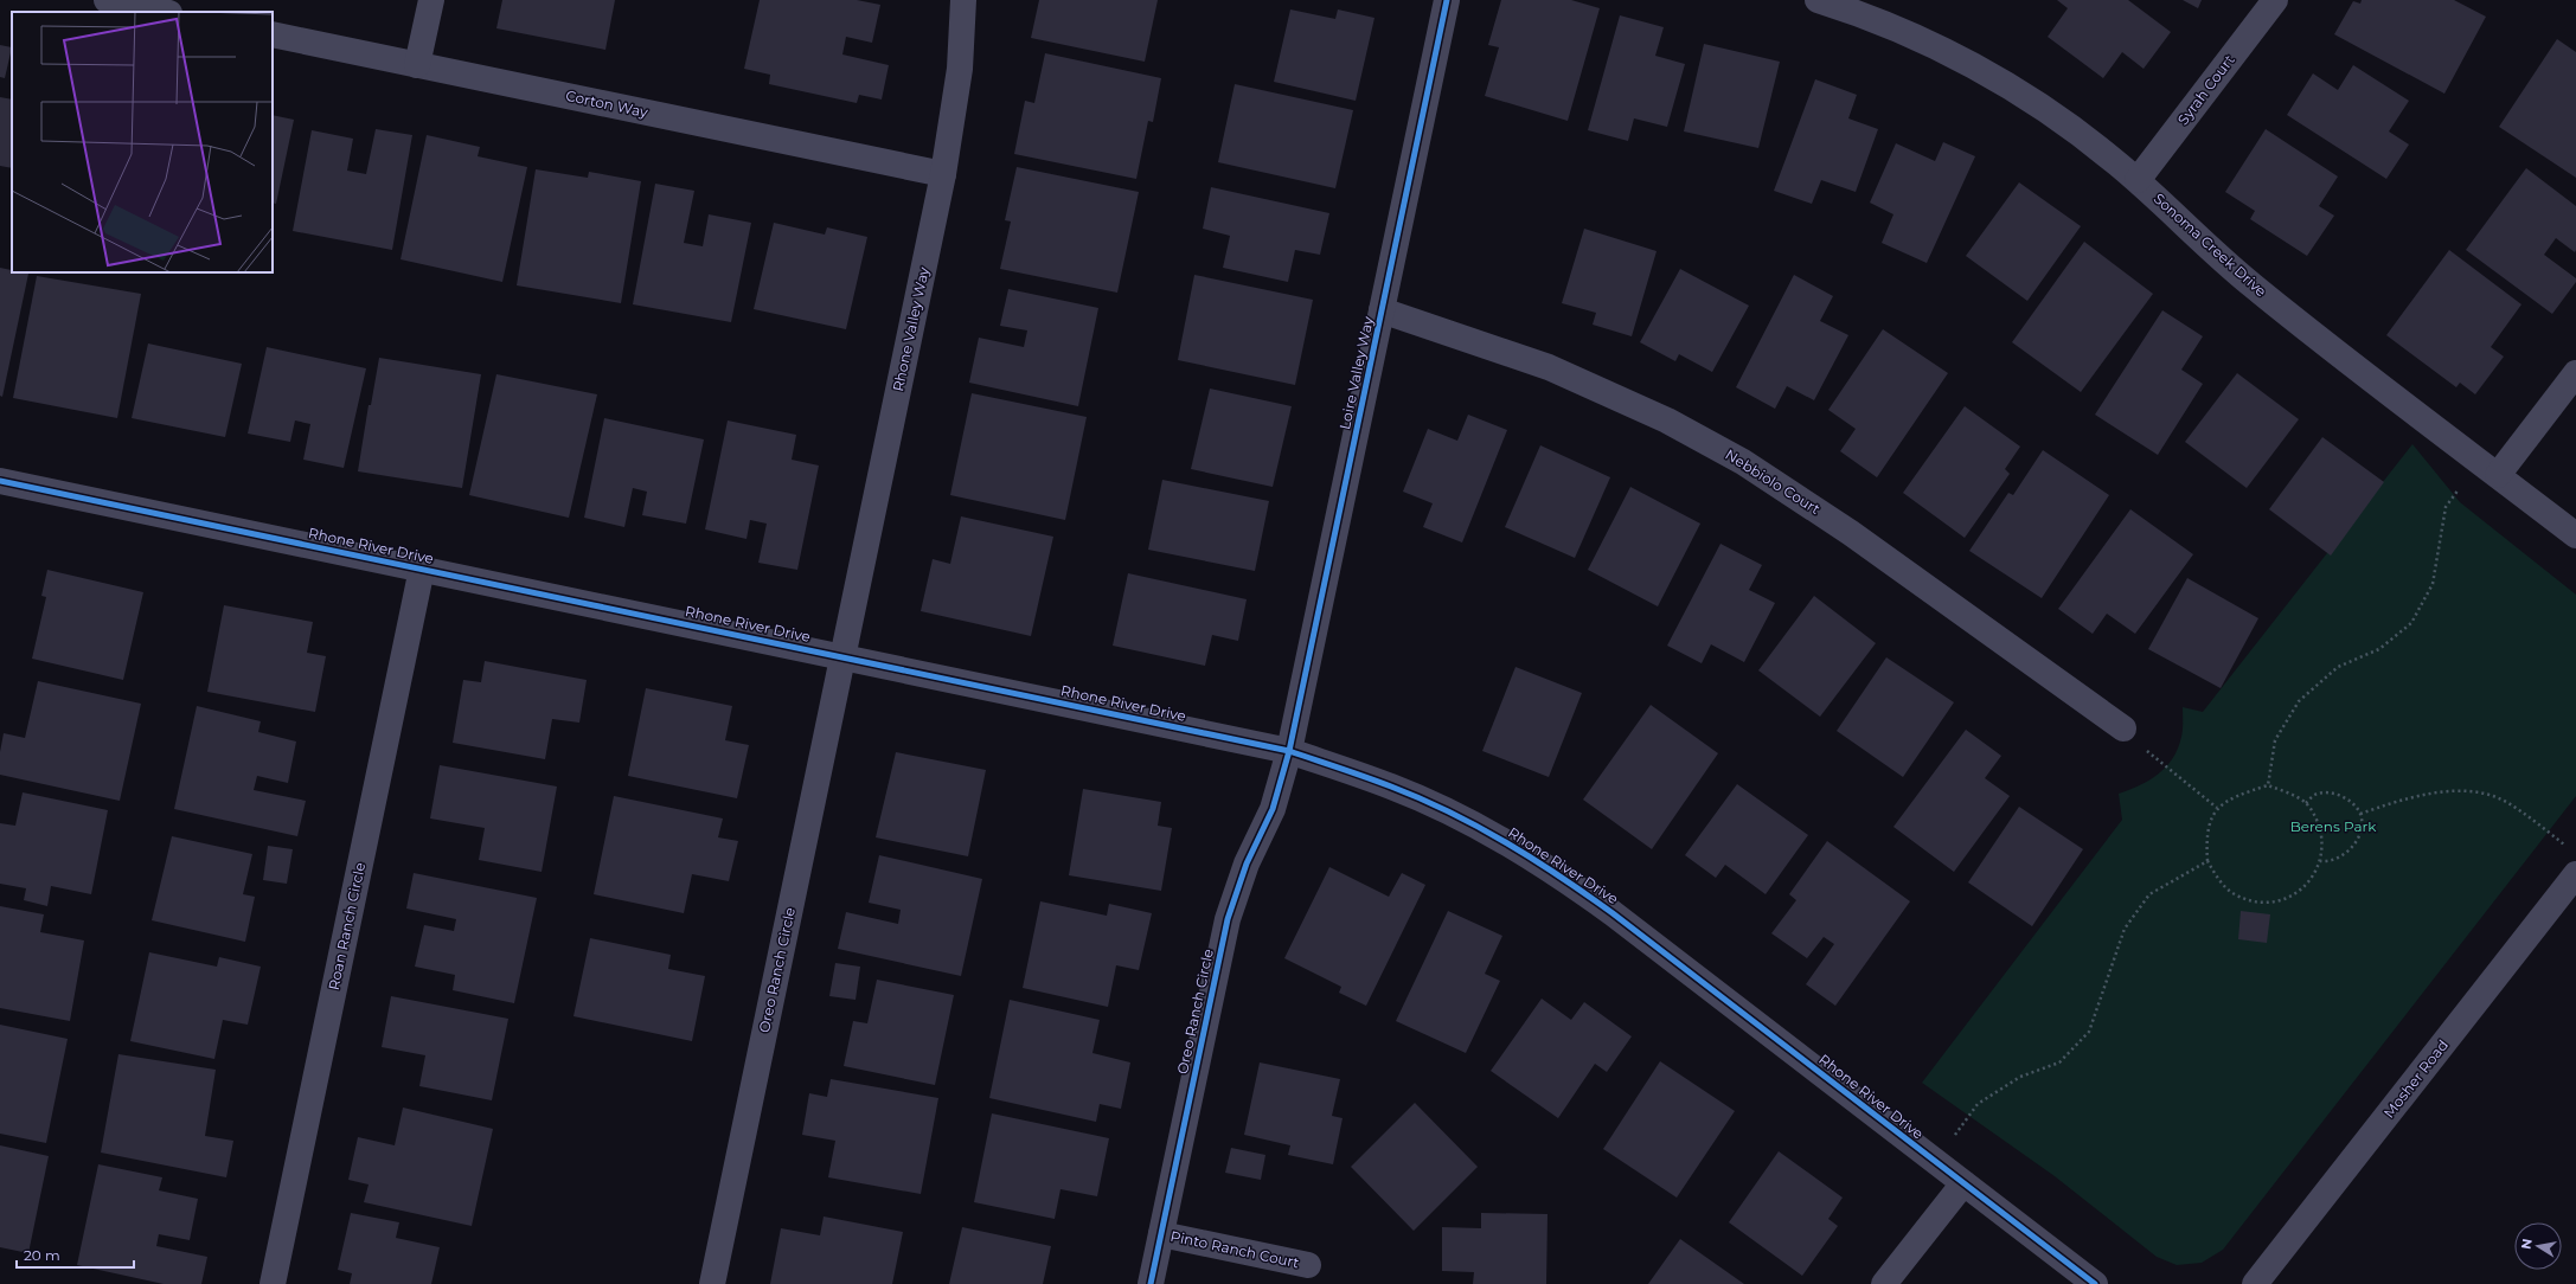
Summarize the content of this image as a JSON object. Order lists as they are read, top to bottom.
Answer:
{
  "streets": {
    "street": [
      "Syrah Court",
      "Corton Way",
      "Sonoma Creek Drive",
      "Rhone Valley Way",
      "Loire Valley Way",
      "Nebbiolo Court",
      "Rhone River Drive",
      "Roan Ranch Circle",
      "Oreo Ranch Circle",
      "Mosher Road",
      "Pinto Ranch Court"
    ]
  },
  "crossings": [
    ["Syrah Court", "Sonoma Creek Drive"],
    ["Corton Way", "Rhone Valley Way"],
    ["Rhone Valley Way", "Rhone River Drive"],
    ["Rhone Valley Way", "Oreo Ranch Circle"],
    ["Loire Valley Way", "Nebbiolo Court"],
    ["Loire Valley Way", "Rhone River Drive"],
    ["Loire Valley Way", "Oreo Ranch Circle"],
    ["Rhone River Drive", "Roan Ranch Circle"],
    ["Rhone River Drive", "Oreo Ranch Circle"],
    ["Oreo Ranch Circle", "Pinto Ranch Court"]
  ],
  "parks": ["Berens Park"],
  "scale_bar": "20 m",
  "north": "left"
}
